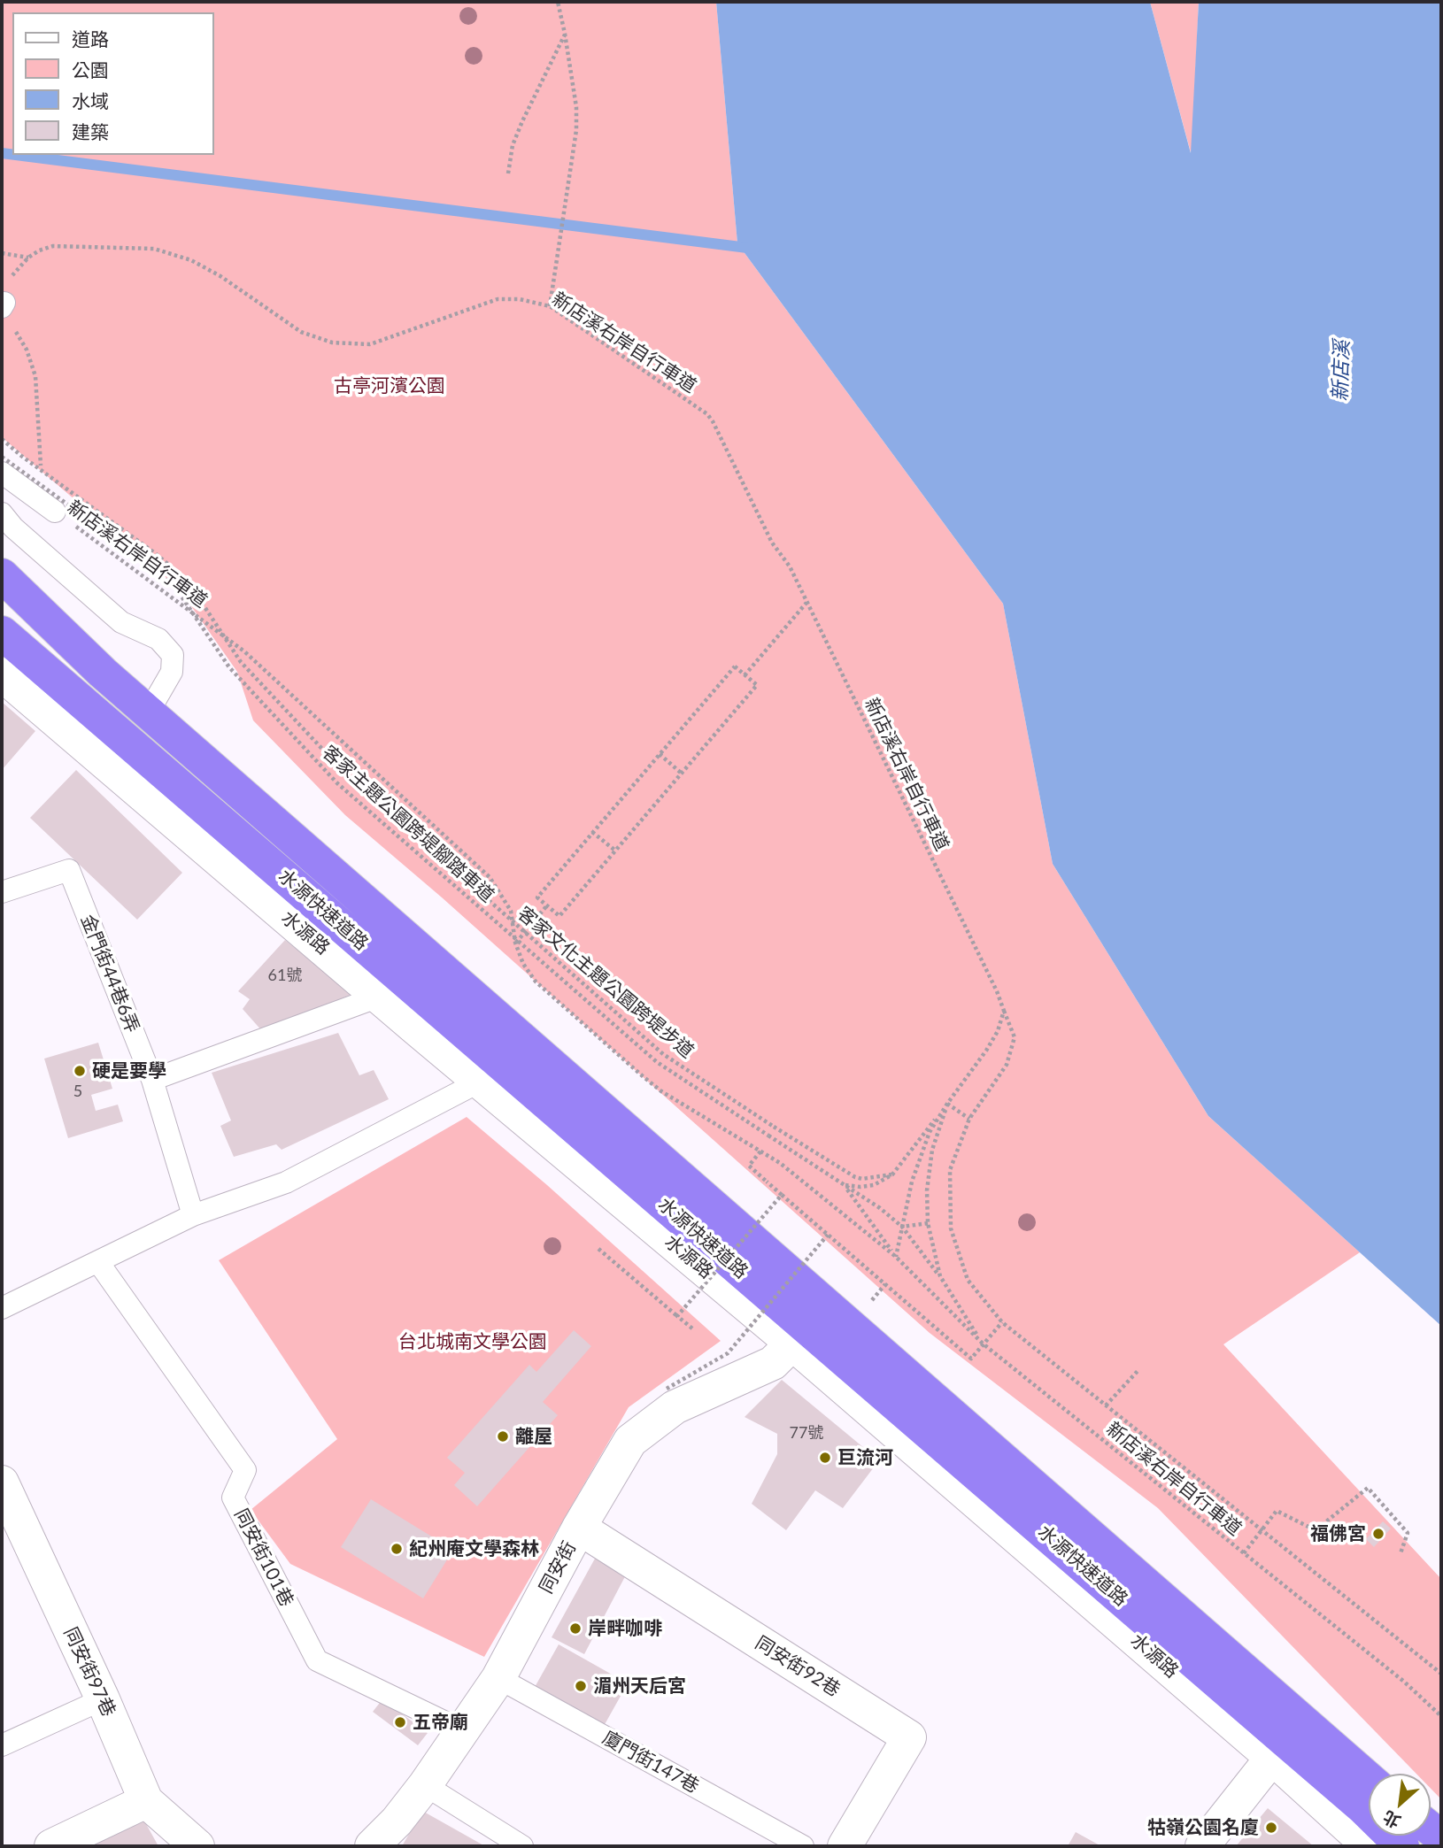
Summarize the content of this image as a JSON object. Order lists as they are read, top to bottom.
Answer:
{
  "streets": {
    "highway": ["水源快速道路"],
    "street": [
      "水源路",
      "同安街",
      "同安街92巷",
      "同安街97巷"
    ],
    "lane": ["金門街44巷6弄", "同安街101巷", "廈門街147巷"],
    "path": ["新店溪右岸自行車道", "客家主題公園跨堤腳踏車道", "客家文化主題公園跨堤步道"]
  },
  "crossings": [
    ["水源路", "同安街"],
    ["同安街101巷", "同安街"],
    ["同安街", "同安街92巷"],
    ["同安街", "廈門街147巷"]
  ],
  "water": ["新店溪"],
  "parks": ["古亭河濱公園", "台北城南文學公園"],
  "places": [
    "硬是要學",
    "離屋",
    "巨流河",
    "福佛宮",
    "紀州庵文學森林",
    "岸畔咖啡",
    "湄州天后宮",
    "五帝廟",
    "牯嶺公園名廈"
  ],
  "house_numbers": ["61號", "5", "77號"],
  "legend": [
    "道路",
    "公園",
    "水域",
    "建築"
  ],
  "north": "bottom left"
}
